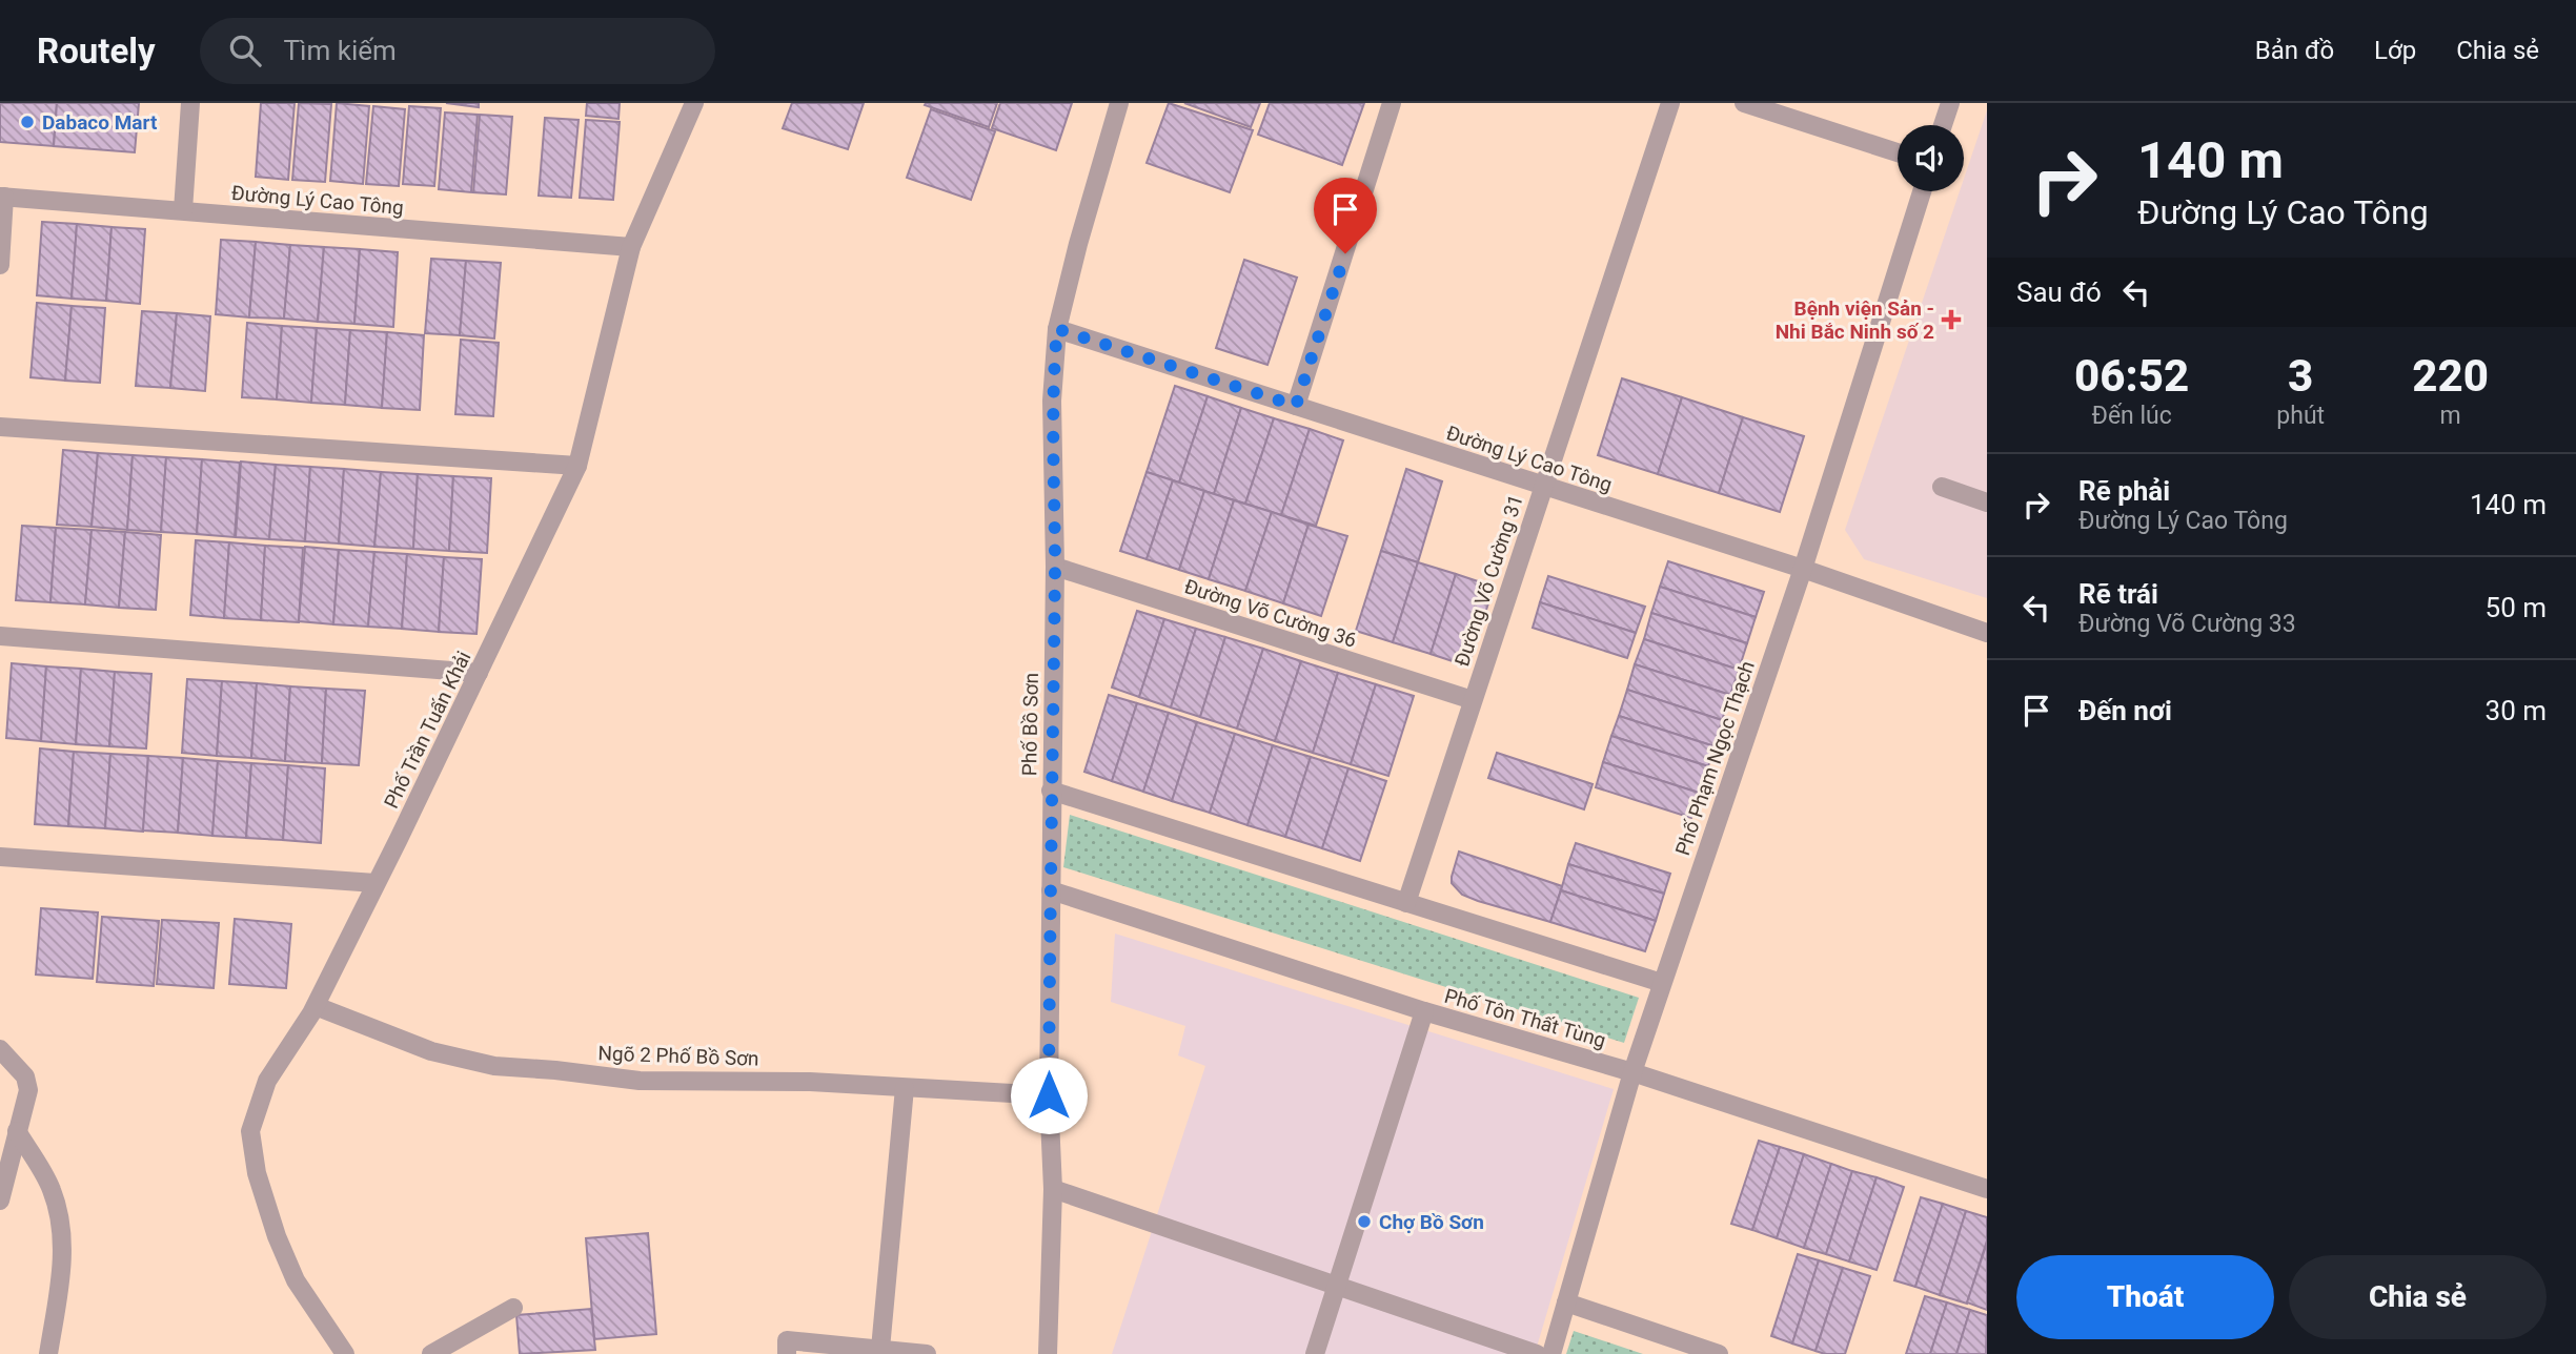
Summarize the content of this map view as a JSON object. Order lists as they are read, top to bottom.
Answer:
{
  "streets": {
    "street": [
      "Đường Lý Cao Tông",
      "Đường Võ Cường 31",
      "Đường Võ Cường 36",
      "Phố Bồ Sơn",
      "Phố Trần Tuấn Khải",
      "Phố Phạm Ngọc Thạch",
      "Phố Tôn Thất Tùng",
      "Ngõ 2 Phố Bồ Sơn"
    ]
  },
  "crossings": [
    ["Đường Lý Cao Tông", "Đường Võ Cường 31"],
    ["Đường Lý Cao Tông", "Phố Bồ Sơn"],
    ["Đường Lý Cao Tông", "Phố Trần Tuấn Khải"],
    ["Đường Lý Cao Tông", "Phố Phạm Ngọc Thạch"],
    ["Đường Võ Cường 31", "Đường Võ Cường 36"],
    ["Đường Võ Cường 36", "Phố Bồ Sơn"],
    ["Phố Bồ Sơn", "Phố Tôn Thất Tùng"],
    ["Phố Bồ Sơn", "Ngõ 2 Phố Bồ Sơn"],
    ["Phố Trần Tuấn Khải", "Ngõ 2 Phố Bồ Sơn"],
    ["Phố Phạm Ngọc Thạch", "Phố Tôn Thất Tùng"]
  ],
  "places": {
    "other": ["Dabaco Mart", "Chợ Bồ Sơn"],
    "health": ["Bệnh viện Sản - Nhi Bắc Ninh số 2"]
  },
  "page": {
    "header": "Routely",
    "search": "Tìm kiếm",
    "nav": ["Bản đồ", "Lớp", "Chia sẻ"],
    "turn": ["140 m", "Đường Lý Cao Tông"],
    "then": "Sau đó",
    "eta": [
      "06:52",
      "Đến lúc",
      "3",
      "phút",
      "220",
      "m"
    ],
    "list": [
      {
        "name": "Rẽ phải",
        "note": "Đường Lý Cao Tông",
        "value": "140 m"
      },
      {
        "name": "Rẽ trái",
        "note": "Đường Võ Cường 33",
        "value": "50 m"
      },
      {
        "name": "Đến nơi",
        "value": "30 m"
      }
    ],
    "buttons": ["Thoát", "Chia sẻ"]
  }
}
